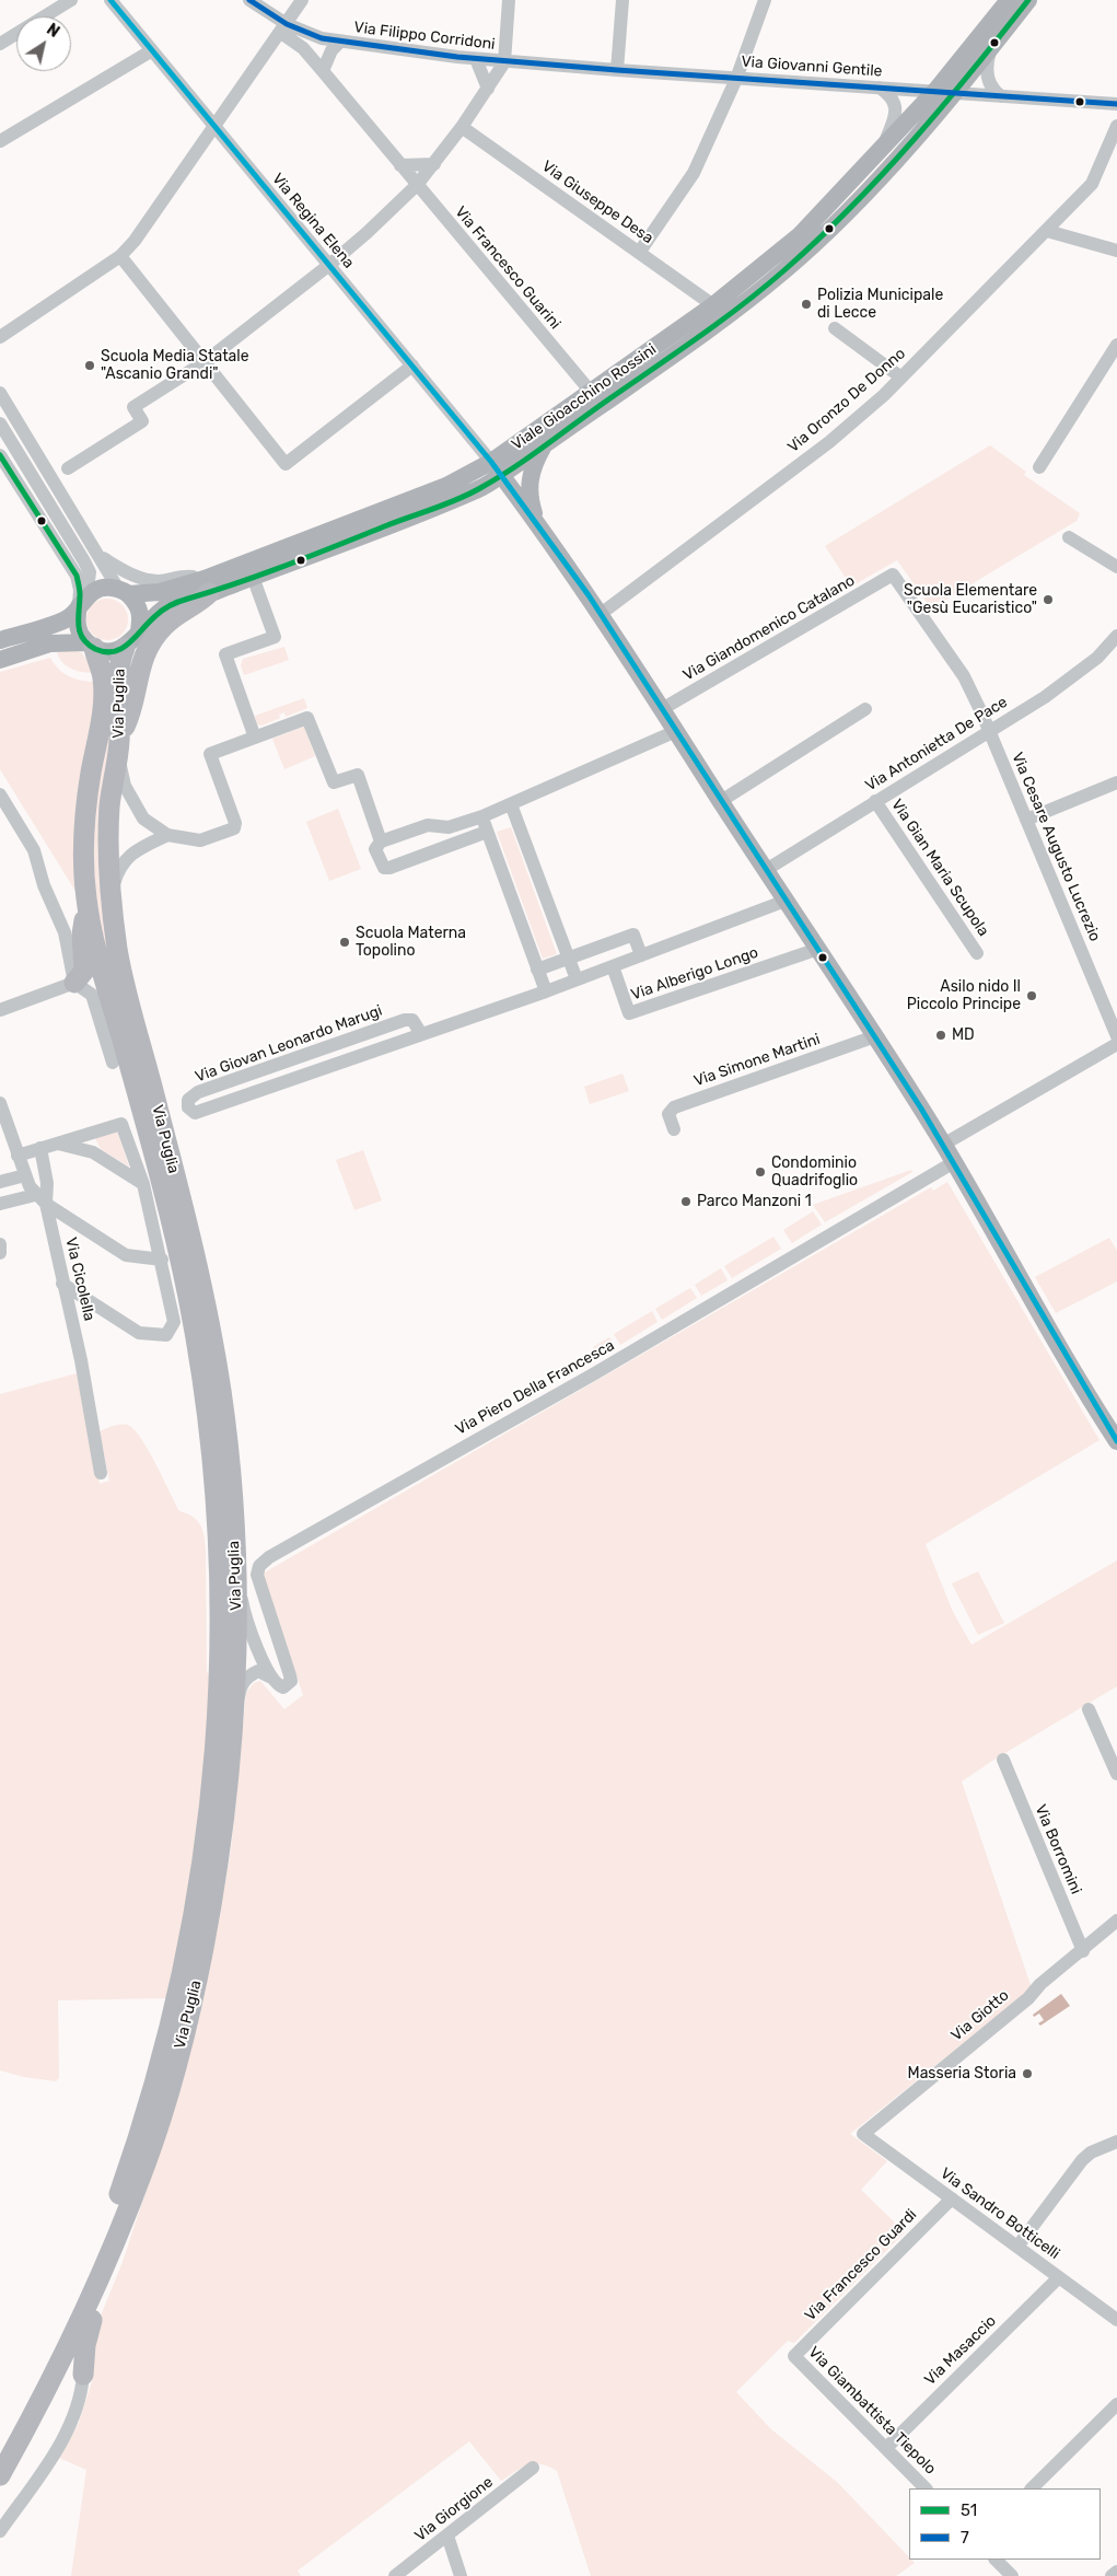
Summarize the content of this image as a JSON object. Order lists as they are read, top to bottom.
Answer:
{
  "streets": {
    "highway": ["Via Puglia"],
    "main road": ["Viale Gioacchino Rossini"],
    "street": [
      "Via Filippo Corridoni",
      "Via Giovanni Gentile",
      "Via Giuseppe Desa",
      "Via Regina Elena",
      "Via Francesco Guarini",
      "Via Oronzo De Donno",
      "Via Giandomenico Catalano",
      "Via Antonietta De Pace",
      "Via Cesare Augusto Lucrezio",
      "Via Gian Maria Scupola",
      "Via Alberigo Longo",
      "Via Giovan Leonardo Marugi",
      "Via Simone Martini",
      "Via Cicolella",
      "Via Piero Della Francesca",
      "Via Borromini",
      "Via Giotto",
      "Via Sandro Botticelli",
      "Via Francesco Guardi",
      "Via Masaccio",
      "Via Giambattista Tiepolo",
      "Via Giorgione"
    ]
  },
  "crossings": [
    ["Via Filippo Corridoni", "Via Giovanni Gentile"],
    ["Via Filippo Corridoni", "Via Francesco Guarini"],
    ["Via Giovanni Gentile", "Viale Gioacchino Rossini"],
    ["Via Giuseppe Desa", "Viale Gioacchino Rossini"],
    ["Via Regina Elena", "Viale Gioacchino Rossini"],
    ["Via Francesco Guarini", "Viale Gioacchino Rossini"],
    ["Viale Gioacchino Rossini", "Via Puglia"],
    ["Via Giandomenico Catalano", "Via Cesare Augusto Lucrezio"],
    ["Via Puglia", "Via Piero Della Francesca"],
    ["Via Antonietta De Pace", "Via Cesare Augusto Lucrezio"],
    ["Via Antonietta De Pace", "Via Gian Maria Scupola"],
    ["Via Alberigo Longo", "Via Giovan Leonardo Marugi"],
    ["Via Borromini", "Via Giotto"],
    ["Via Giotto", "Via Sandro Botticelli"],
    ["Via Sandro Botticelli", "Via Francesco Guardi"],
    ["Via Sandro Botticelli", "Via Masaccio"],
    ["Via Francesco Guardi", "Via Giambattista Tiepolo"],
    ["Via Masaccio", "Via Giambattista Tiepolo"]
  ],
  "places": [
    "Polizia Municipale di Lecce",
    "Scuola Media Statale \"Ascanio Grandi\"",
    "Scuola Elementare \"Gesù Eucaristico\"",
    "Scuola Materna Topolino",
    "Asilo nido Il Piccolo Principe",
    "MD",
    "Condominio Quadrifoglio",
    "Parco Manzoni 1",
    "Masseria Storia"
  ],
  "lines": ["transit line 51", "transit line 7"],
  "legend": ["51", "7"],
  "north": "top right"
}
